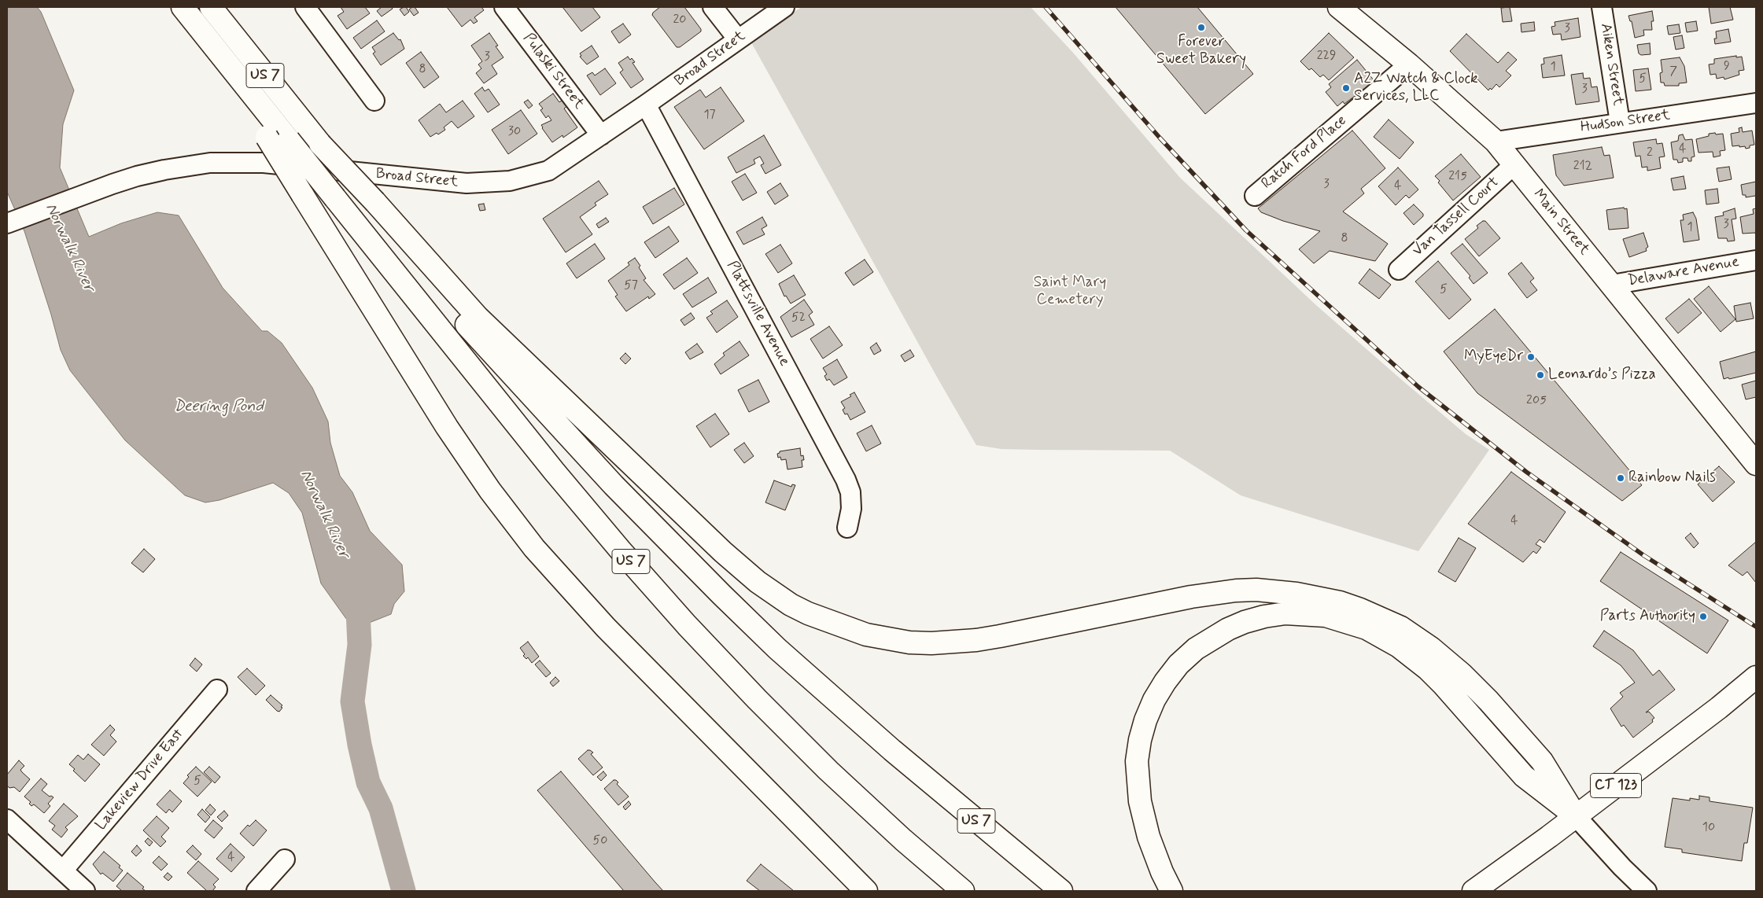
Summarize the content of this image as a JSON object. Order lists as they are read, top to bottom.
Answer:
{
  "streets": {
    "main road": ["US 7", "Main Street", "CT 123"],
    "street": [
      "Broad Street",
      "Aiken Street",
      "Pulaski Street",
      "Hudson Street",
      "Ratch Ford Place",
      "Van Tassell Court",
      "Delaware Avenue",
      "Plattsville Avenue",
      "Lakeview Drive East"
    ]
  },
  "crossings": [
    ["Broad Street", "Pulaski Street"],
    ["Broad Street", "Plattsville Avenue"],
    ["Aiken Street", "Hudson Street"],
    ["Hudson Street", "Main Street"],
    ["Ratch Ford Place", "Main Street"],
    ["Van Tassell Court", "Main Street"],
    ["Main Street", "Delaware Avenue"]
  ],
  "water": ["Norwalk River", "Deering Pond"],
  "parks": ["Saint Mary Cemetery"],
  "places": [
    "Forever Sweet Bakery",
    "A2Z Watch & Clock Services, LLC",
    "MyEyeDr",
    "Leonardo’s Pizza",
    "Rainbow Nails",
    "Parts Authority"
  ],
  "house_numbers": [
    "20",
    "3",
    "229",
    "3",
    "9",
    "1",
    "8",
    "7",
    "5",
    "3",
    "17",
    "30",
    "4",
    "2",
    "212",
    "215",
    "3",
    "4",
    "3",
    "1",
    "8",
    "57",
    "5",
    "52",
    "205",
    "4",
    "5",
    "10",
    "50",
    "4"
  ]
}
